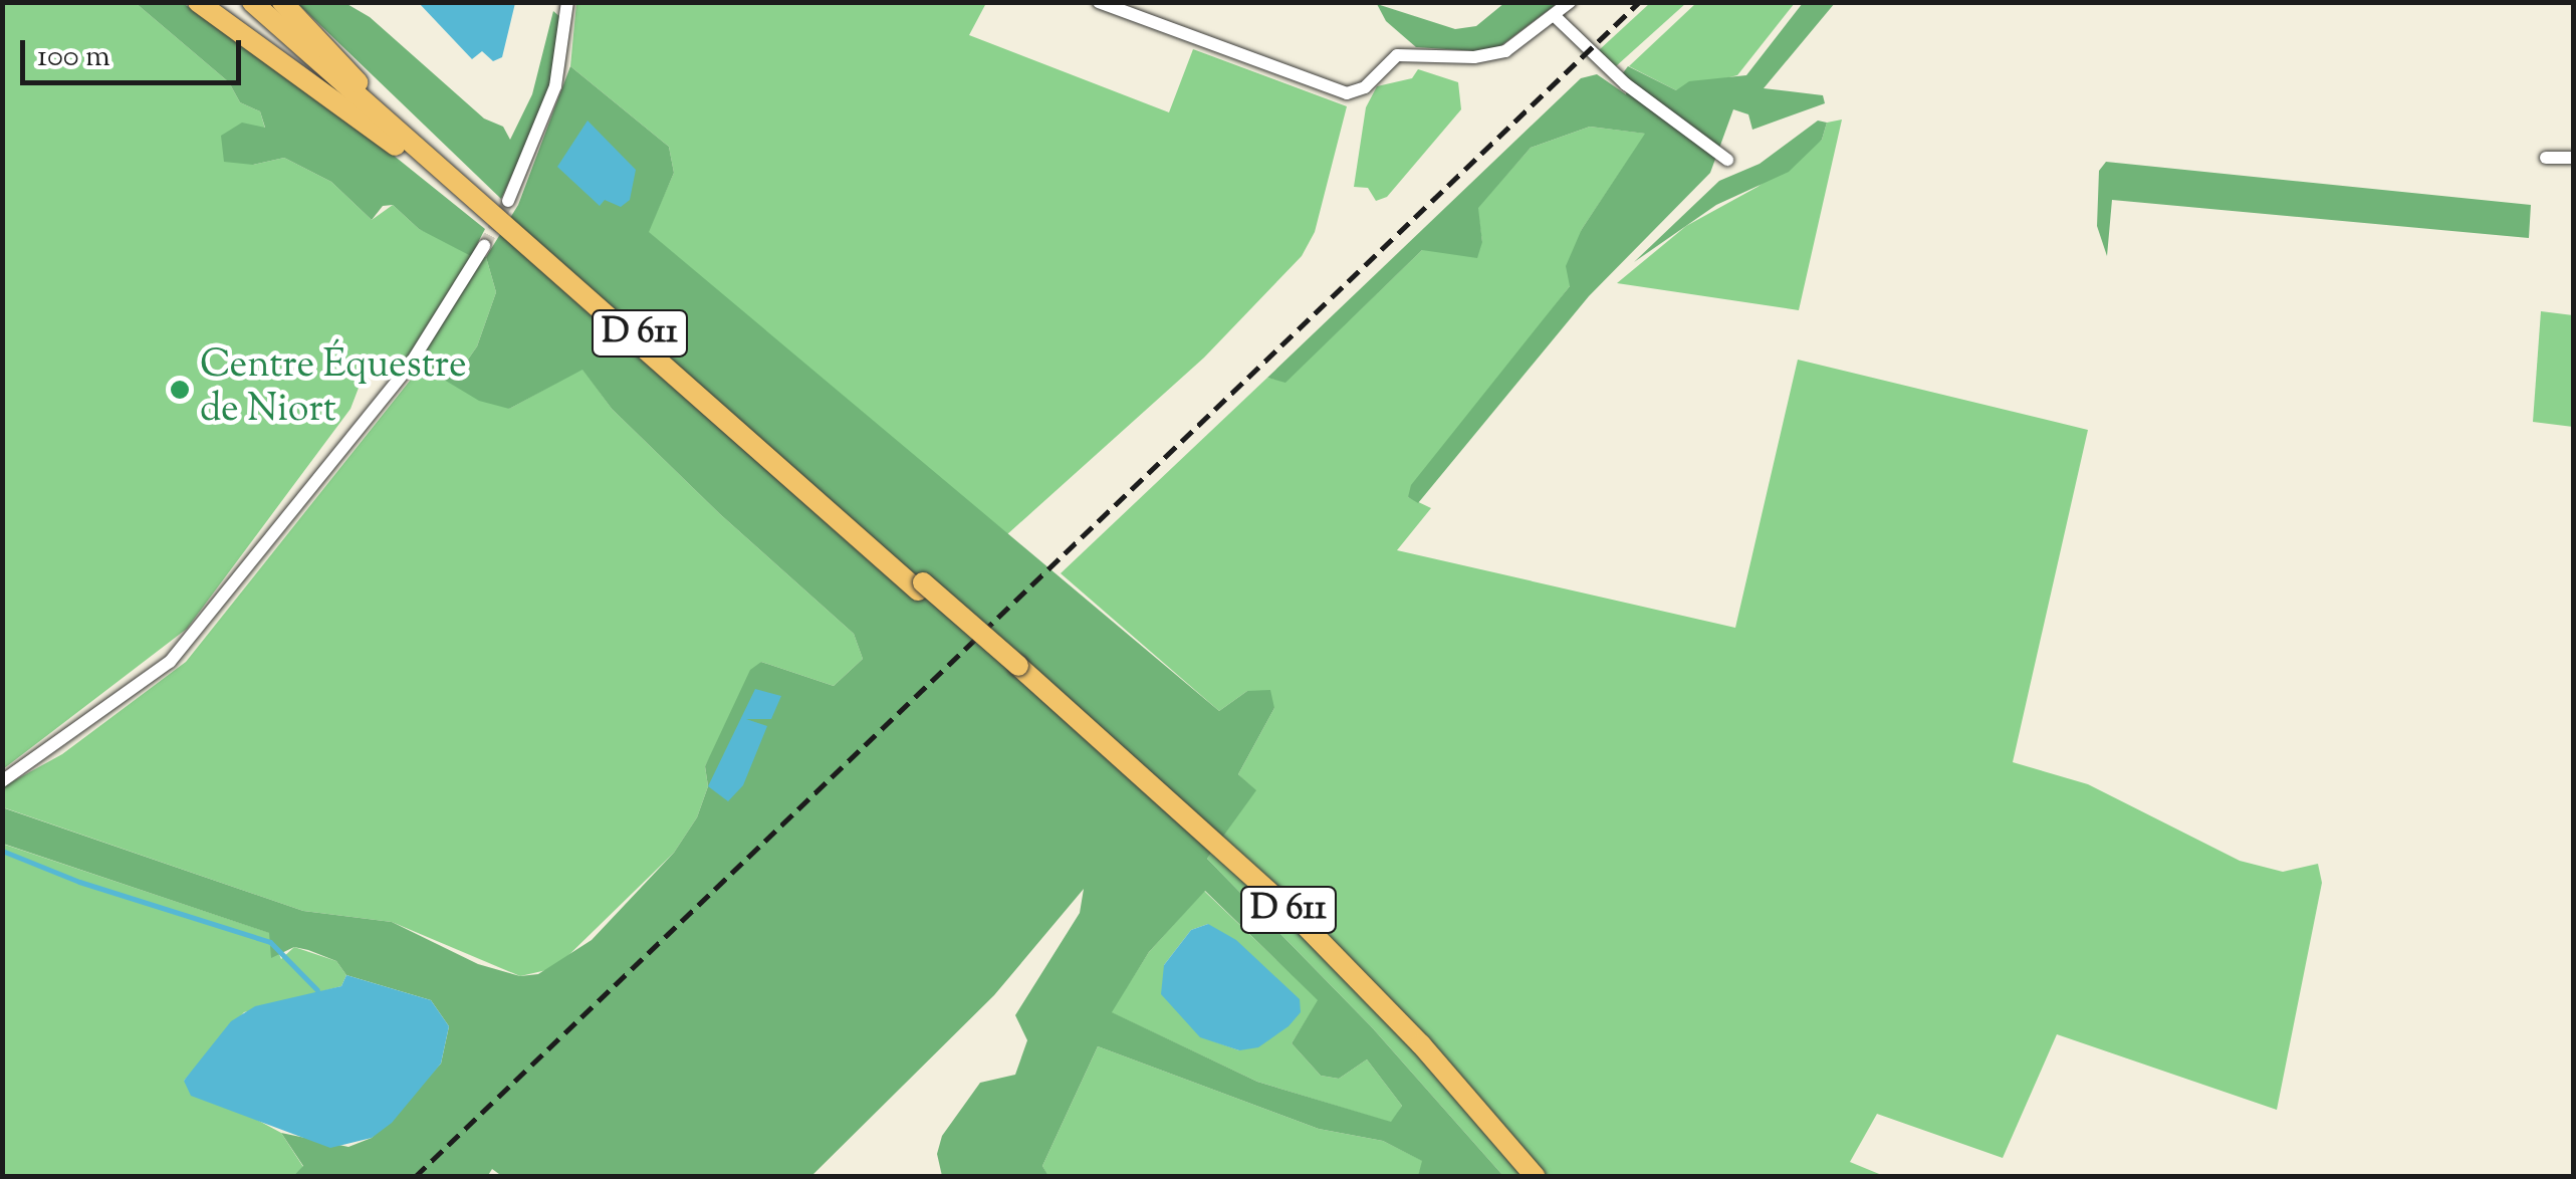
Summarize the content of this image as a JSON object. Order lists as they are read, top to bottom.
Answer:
{
  "streets": {
    "main road": ["D 611"]
  },
  "places": ["Centre Équestre de Niort"],
  "scale_bar": "100 m"
}
